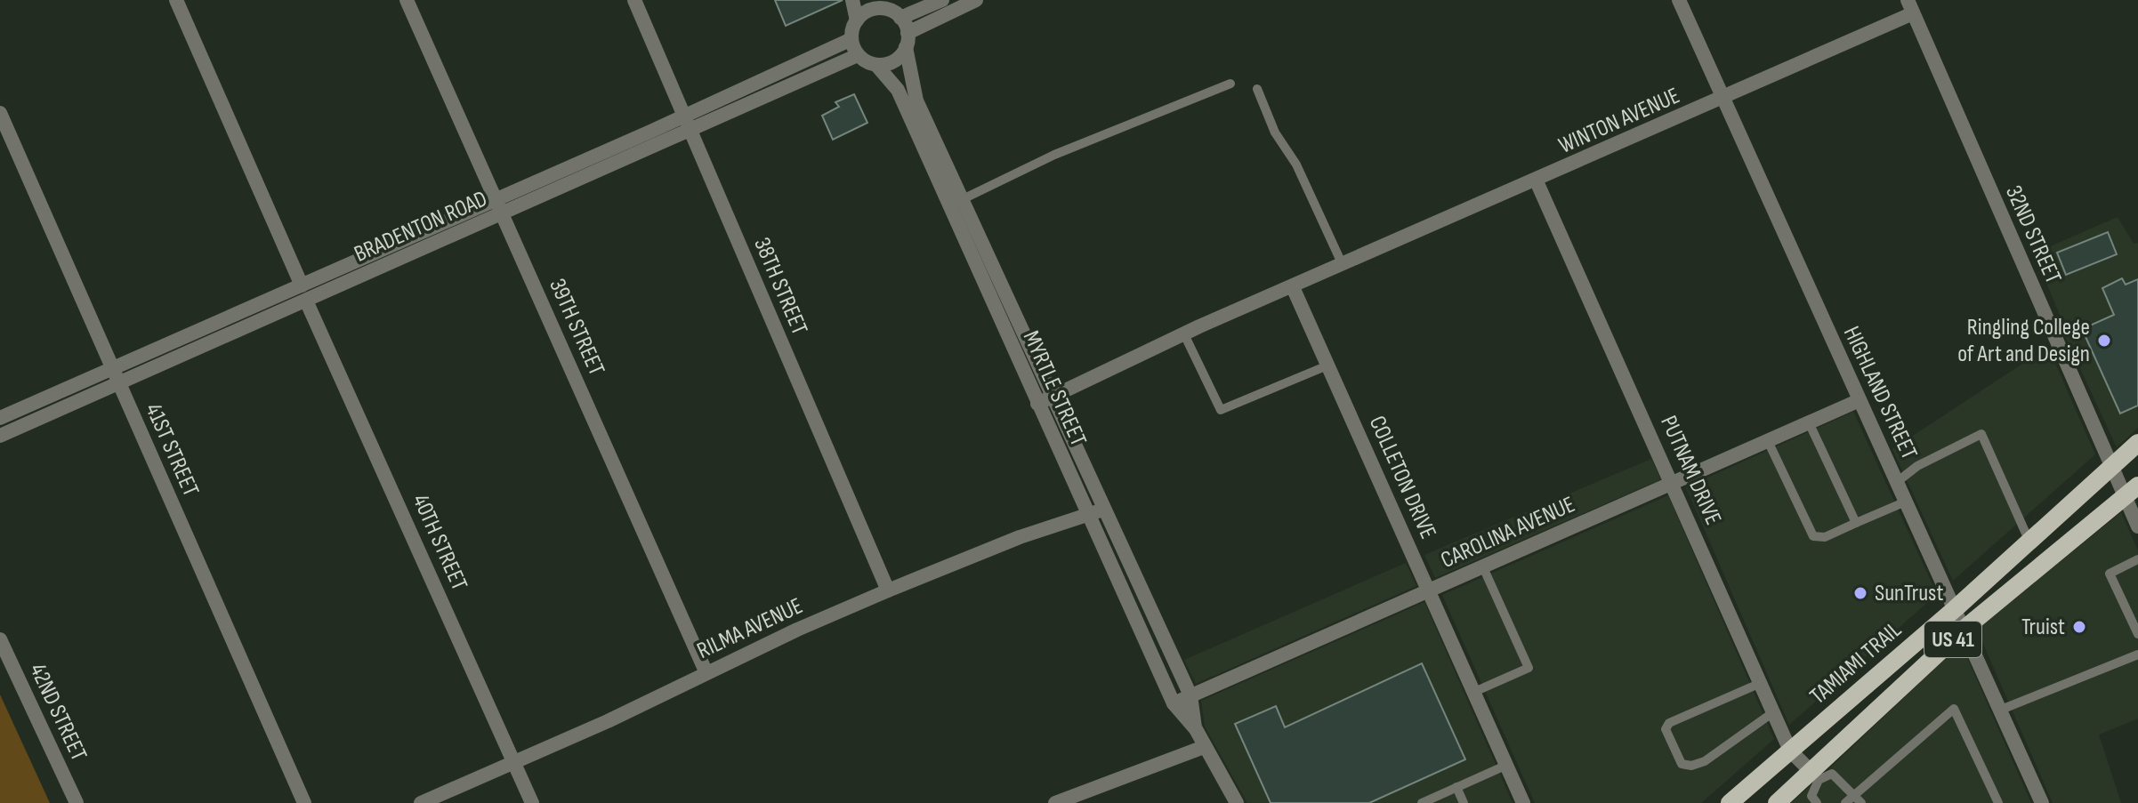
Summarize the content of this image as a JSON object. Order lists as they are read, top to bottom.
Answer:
{
  "streets": {
    "main road": ["US 41", "TAMIAMI TRAIL"],
    "street": [
      "WINTON AVENUE",
      "BRADENTON ROAD",
      "32ND STREET",
      "38TH STREET",
      "39TH STREET",
      "MYRTLE STREET",
      "HIGHLAND STREET",
      "41ST STREET",
      "PUTNAM DRIVE",
      "COLLETON DRIVE",
      "CAROLINA AVENUE",
      "40TH STREET",
      "RILMA AVENUE",
      "42ND STREET"
    ]
  },
  "crossings": [
    ["WINTON AVENUE", "32ND STREET"],
    ["WINTON AVENUE", "MYRTLE STREET"],
    ["WINTON AVENUE", "HIGHLAND STREET"],
    ["WINTON AVENUE", "PUTNAM DRIVE"],
    ["WINTON AVENUE", "COLLETON DRIVE"],
    ["BRADENTON ROAD", "38TH STREET"],
    ["BRADENTON ROAD", "39TH STREET"],
    ["BRADENTON ROAD", "MYRTLE STREET"],
    ["BRADENTON ROAD", "41ST STREET"],
    ["BRADENTON ROAD", "40TH STREET"],
    ["32ND STREET", "TAMIAMI TRAIL"],
    ["38TH STREET", "RILMA AVENUE"],
    ["39TH STREET", "RILMA AVENUE"],
    ["MYRTLE STREET", "CAROLINA AVENUE"],
    ["MYRTLE STREET", "RILMA AVENUE"],
    ["HIGHLAND STREET", "CAROLINA AVENUE"],
    ["HIGHLAND STREET", "TAMIAMI TRAIL"],
    ["PUTNAM DRIVE", "CAROLINA AVENUE"],
    ["PUTNAM DRIVE", "TAMIAMI TRAIL"],
    ["COLLETON DRIVE", "CAROLINA AVENUE"],
    ["40TH STREET", "RILMA AVENUE"]
  ],
  "places": ["Ringling College of Art and Design", "SunTrust", "Truist"]
}
